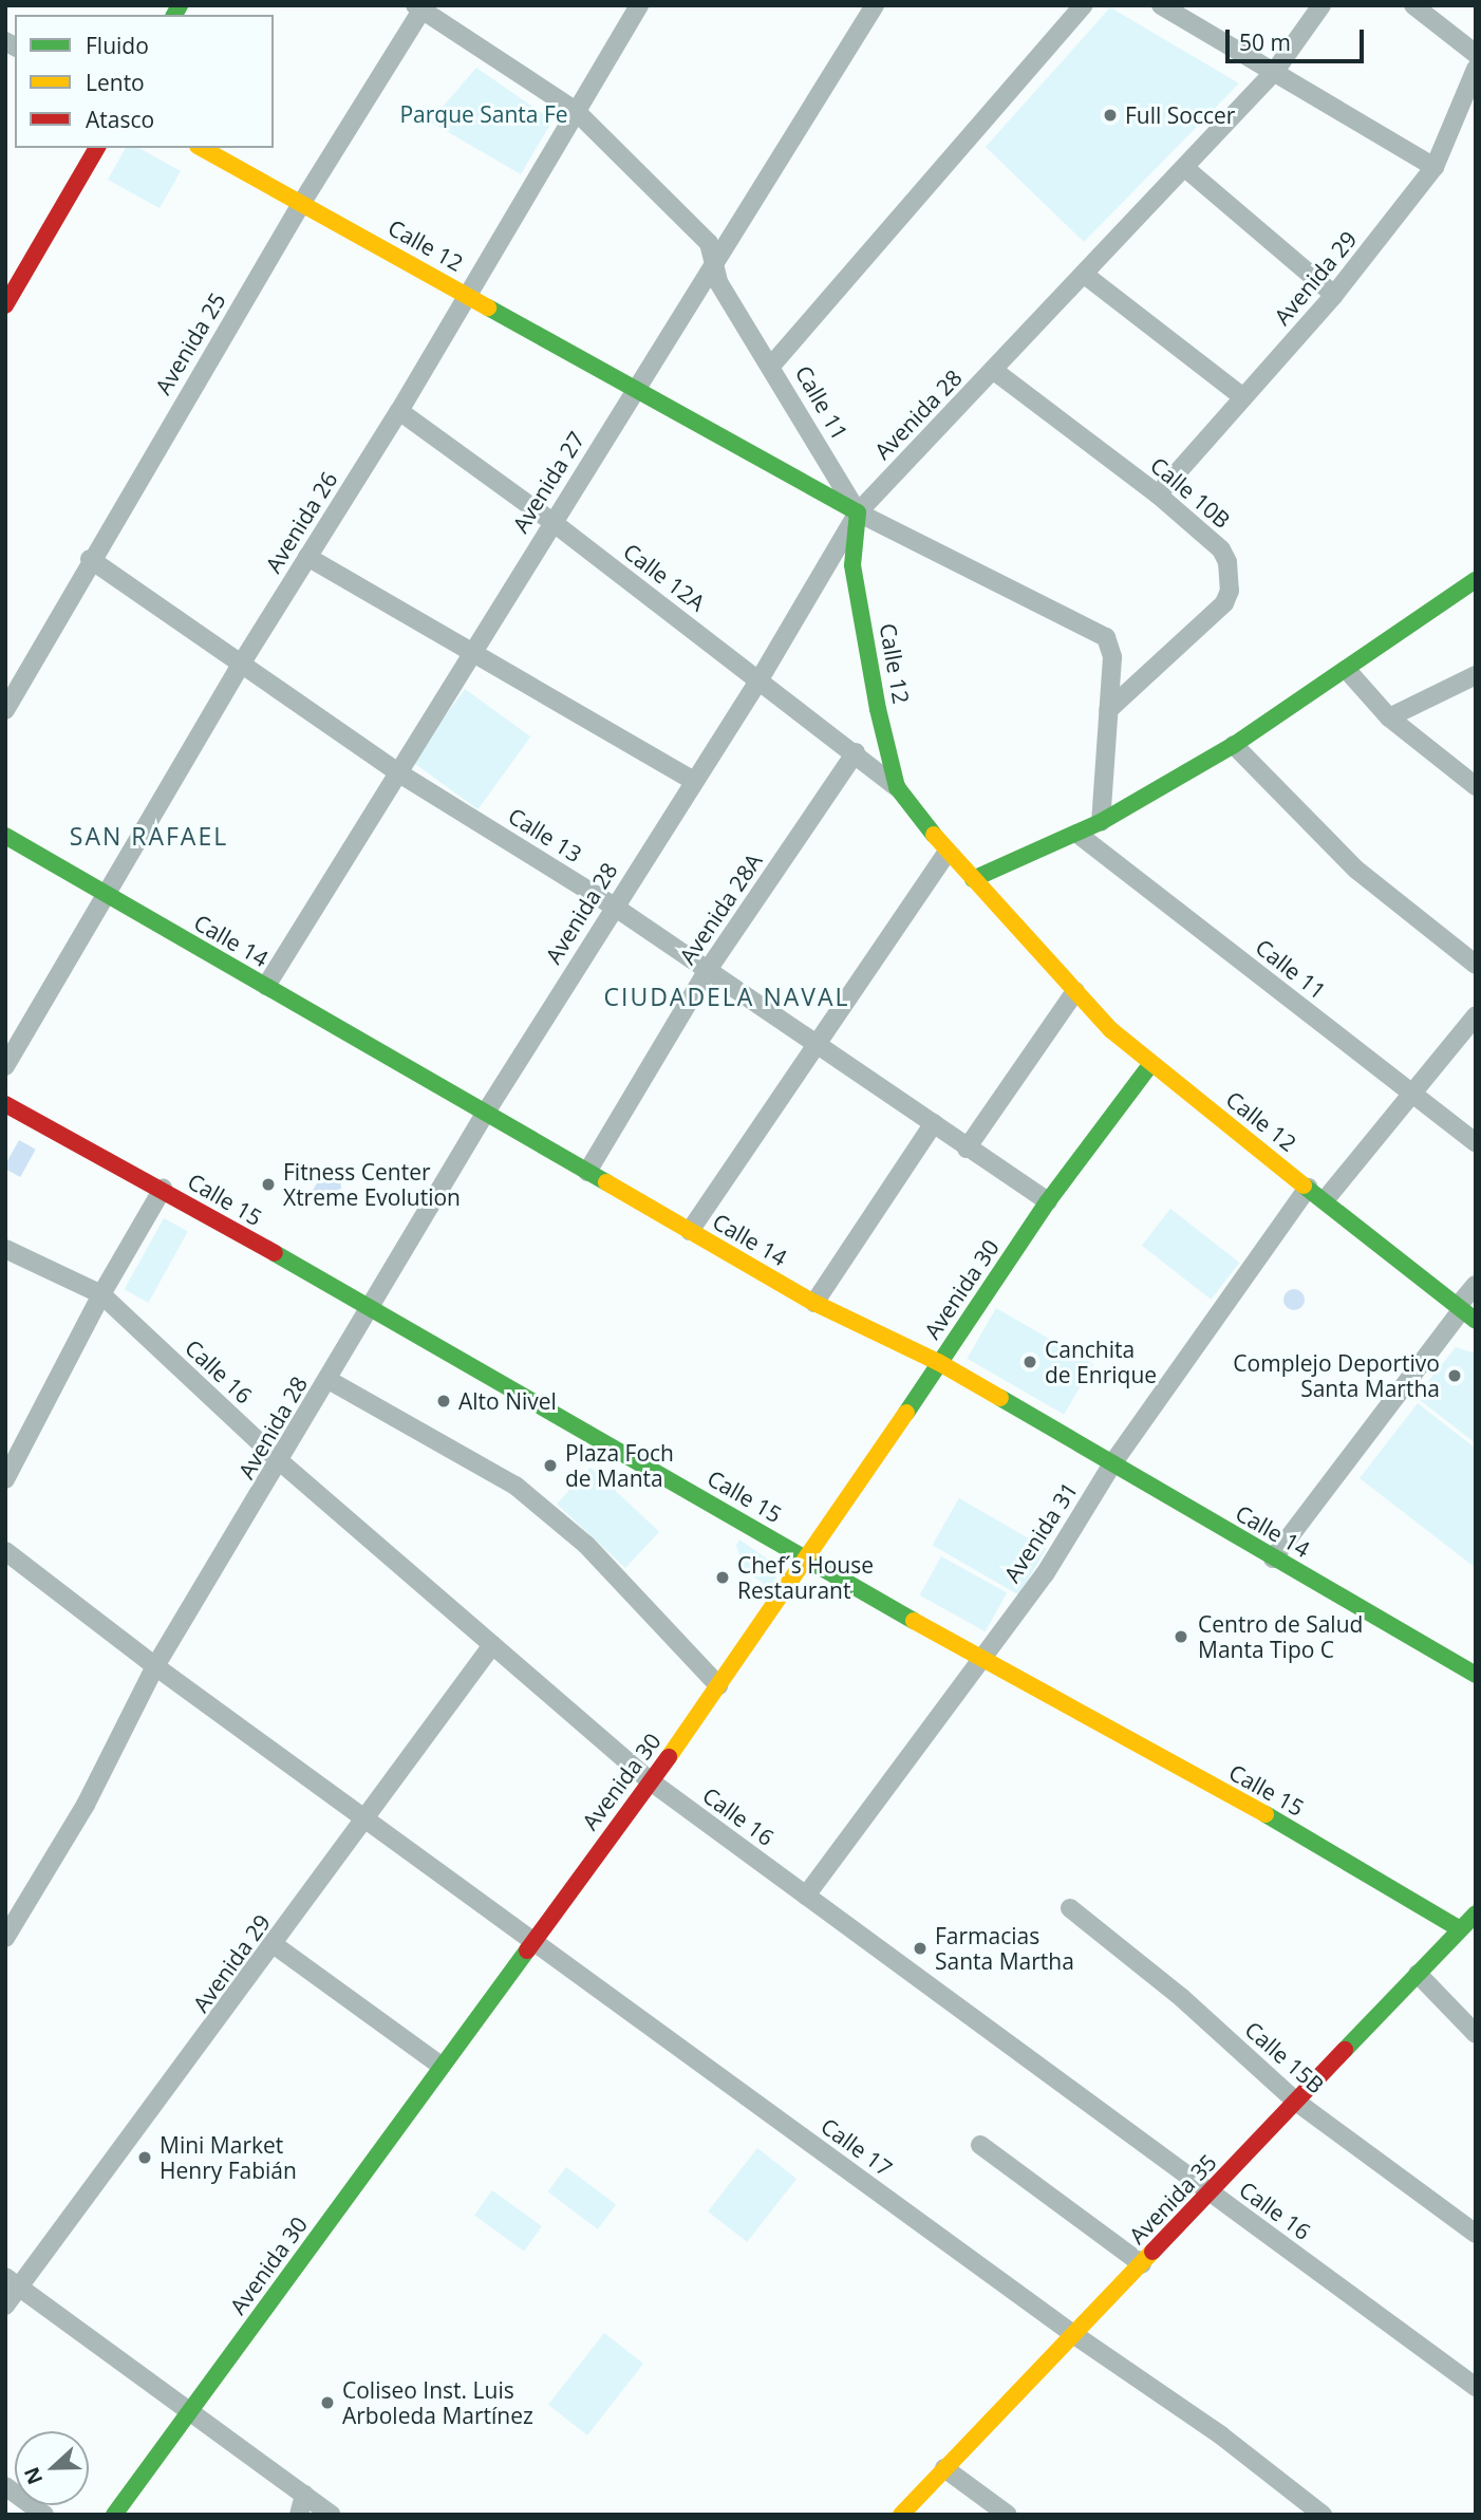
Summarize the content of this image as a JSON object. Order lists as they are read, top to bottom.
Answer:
{
  "streets": {
    "street": [
      "Calle 12",
      "Avenida 29",
      "Avenida 25",
      "Calle 11",
      "Avenida 28",
      "Avenida 27",
      "Calle 10B",
      "Avenida 26",
      "Calle 12A",
      "Calle 13",
      "Avenida 28A",
      "Calle 14",
      "Calle 15",
      "Avenida 30",
      "Calle 16",
      "Avenida 31",
      "Calle 15B",
      "Calle 17",
      "Avenida 35"
    ]
  },
  "crossings": [
    ["Calle 12", "Avenida 25"],
    ["Calle 12", "Calle 11"],
    ["Calle 12", "Avenida 28"],
    ["Calle 12", "Avenida 27"],
    ["Calle 12", "Avenida 26"],
    ["Calle 12", "Calle 12A"],
    ["Calle 12", "Avenida 30"],
    ["Calle 12", "Avenida 31"],
    ["Avenida 29", "Calle 10B"],
    ["Avenida 29", "Calle 16"],
    ["Avenida 29", "Calle 17"],
    ["Avenida 25", "Calle 11"],
    ["Avenida 25", "Calle 13"],
    ["Calle 11", "Avenida 28"],
    ["Calle 11", "Avenida 27"],
    ["Calle 11", "Avenida 26"],
    ["Avenida 28", "Calle 10B"],
    ["Avenida 28", "Calle 12A"],
    ["Avenida 28", "Calle 13"],
    ["Avenida 28", "Calle 14"],
    ["Avenida 28", "Calle 15"],
    ["Avenida 28", "Calle 16"],
    ["Avenida 28", "Calle 17"],
    ["Avenida 27", "Calle 12A"],
    ["Avenida 27", "Calle 13"],
    ["Avenida 27", "Calle 14"],
    ["Avenida 26", "Calle 12A"],
    ["Avenida 26", "Calle 13"],
    ["Avenida 26", "Calle 14"],
    ["Calle 12A", "Avenida 28A"],
    ["Calle 13", "Avenida 28A"],
    ["Calle 13", "Avenida 30"],
    ["Avenida 28A", "Calle 14"],
    ["Calle 14", "Avenida 30"],
    ["Calle 14", "Avenida 31"],
    ["Calle 15", "Avenida 30"],
    ["Calle 15", "Avenida 31"],
    ["Calle 15", "Avenida 35"],
    ["Avenida 30", "Calle 16"],
    ["Avenida 30", "Calle 17"],
    ["Calle 16", "Avenida 31"],
    ["Calle 16", "Avenida 35"],
    ["Calle 15B", "Avenida 35"],
    ["Calle 17", "Avenida 35"]
  ],
  "districts": ["SAN RAFAEL", "CIUDADELA NAVAL"],
  "parks": ["Parque Santa Fe"],
  "places": [
    "Full Soccer",
    "Fitness Center Xtreme Evolution",
    "Canchita de Enrique",
    "Complejo Deportivo Santa Martha",
    "Alto Nivel",
    "Plaza Foch de Manta",
    "Chef´s House Restaurant",
    "Centro de Salud Manta Tipo C",
    "Farmacias Santa Martha",
    "Mini Market Henry Fabián",
    "Coliseo Inst. Luis Arboleda Martínez"
  ],
  "legend": ["Fluido", "Lento", "Atasco"],
  "scale_bar": "50 m",
  "north": "left"
}
